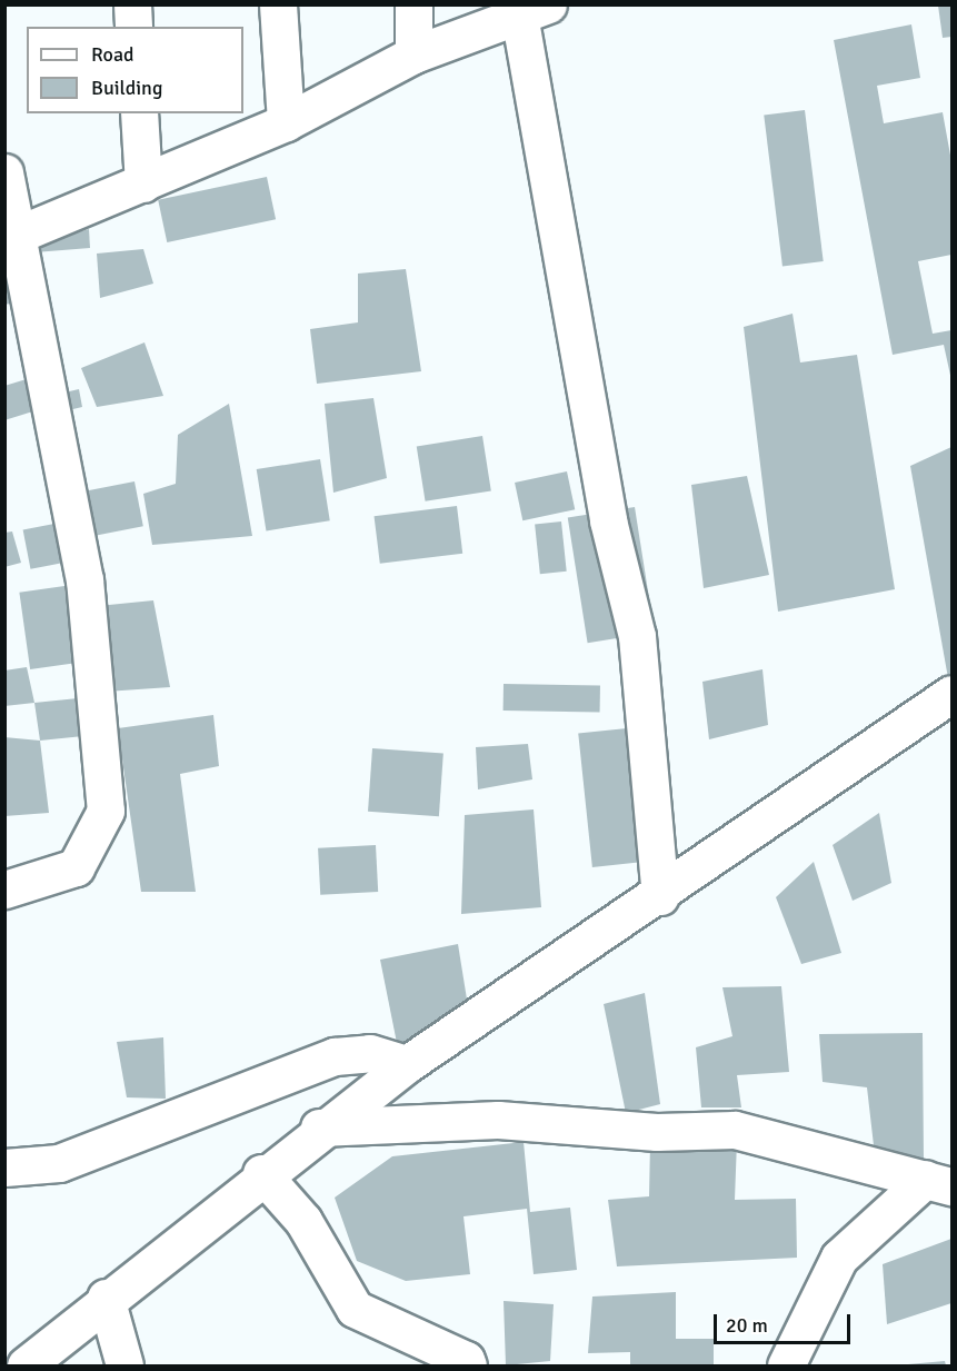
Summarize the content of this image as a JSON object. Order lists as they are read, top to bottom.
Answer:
{
  "legend": ["Road", "Building"],
  "scale_bar": "20 m"
}
